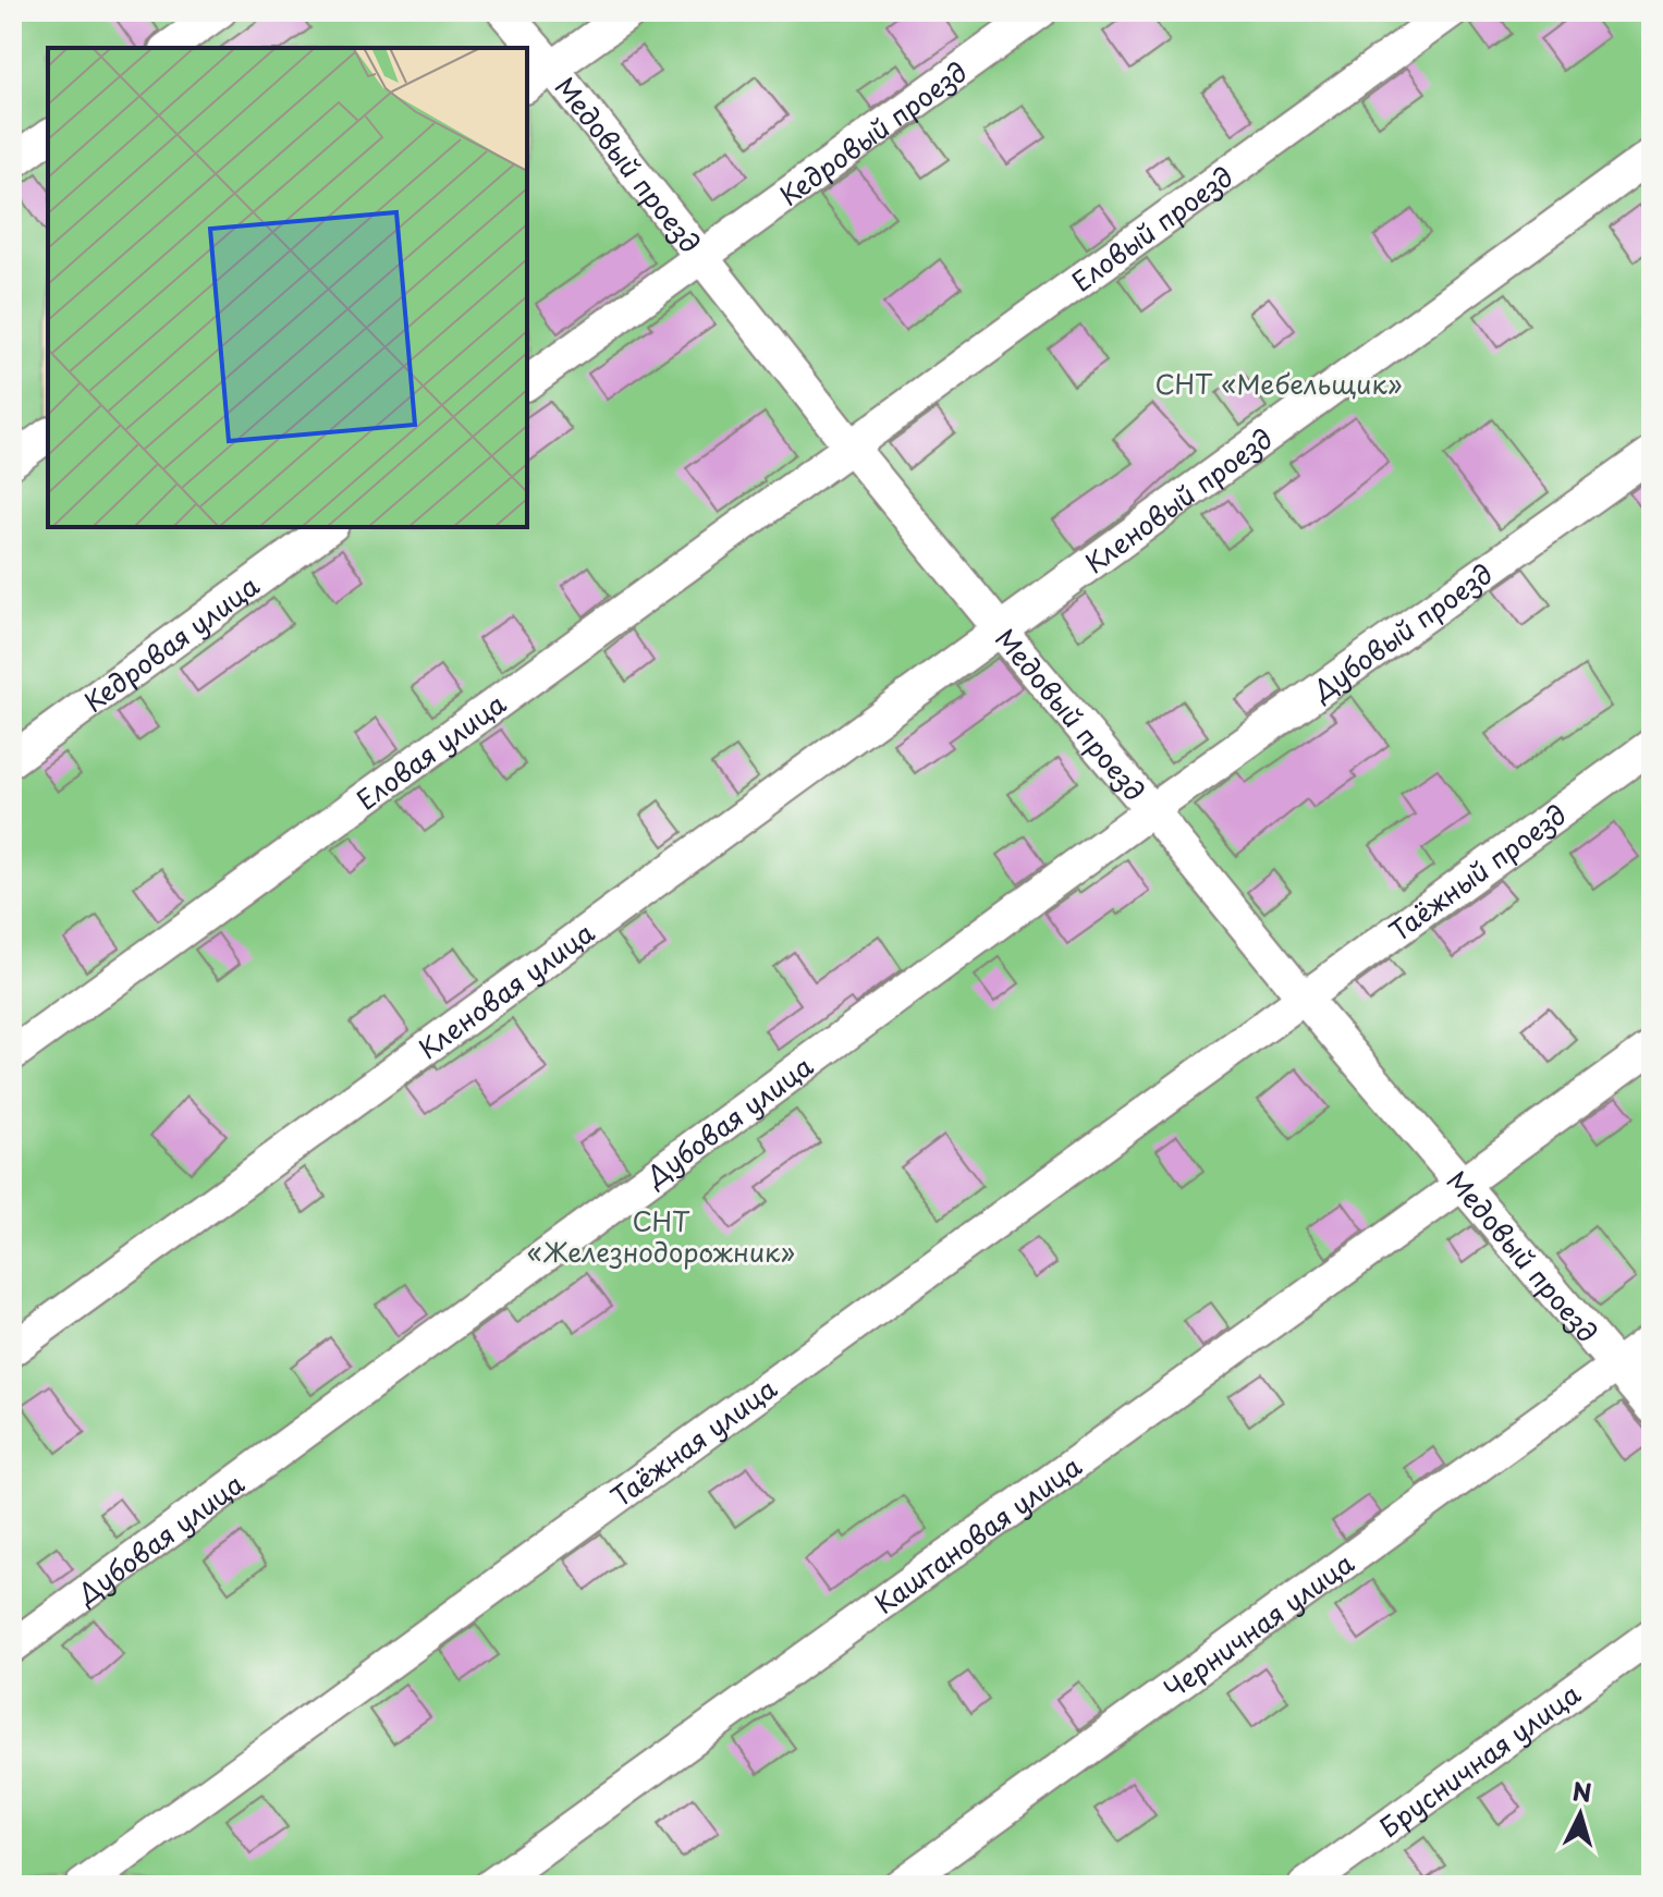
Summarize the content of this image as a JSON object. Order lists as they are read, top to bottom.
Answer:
{
  "streets": {
    "street": [
      "Кедровый проезд",
      "Медовый проезд",
      "Еловый проезд",
      "Кленовый проезд",
      "Дубовый проезд",
      "Кедровая улица",
      "Еловая улица",
      "Таёжный проезд",
      "Кленовая улица",
      "Дубовая улица",
      "Таёжная улица",
      "Каштановая улица",
      "Черничная улица",
      "Брусничная улица"
    ]
  },
  "crossings": [
    ["Кедровый проезд", "Медовый проезд"],
    ["Медовый проезд", "Еловый проезд"],
    ["Медовый проезд", "Кленовый проезд"],
    ["Медовый проезд", "Дубовый проезд"],
    ["Медовый проезд", "Еловая улица"],
    ["Медовый проезд", "Таёжный проезд"],
    ["Медовый проезд", "Кленовая улица"],
    ["Медовый проезд", "Дубовая улица"],
    ["Медовый проезд", "Таёжная улица"],
    ["Медовый проезд", "Каштановая улица"],
    ["Медовый проезд", "Черничная улица"],
    ["Еловый проезд", "Еловая улица"],
    ["Кленовый проезд", "Кленовая улица"],
    ["Дубовый проезд", "Дубовая улица"],
    ["Таёжный проезд", "Таёжная улица"]
  ],
  "parks": ["СНТ «Мебельщик»", "СНТ «Железнодорожник»"],
  "north": "top"
}
